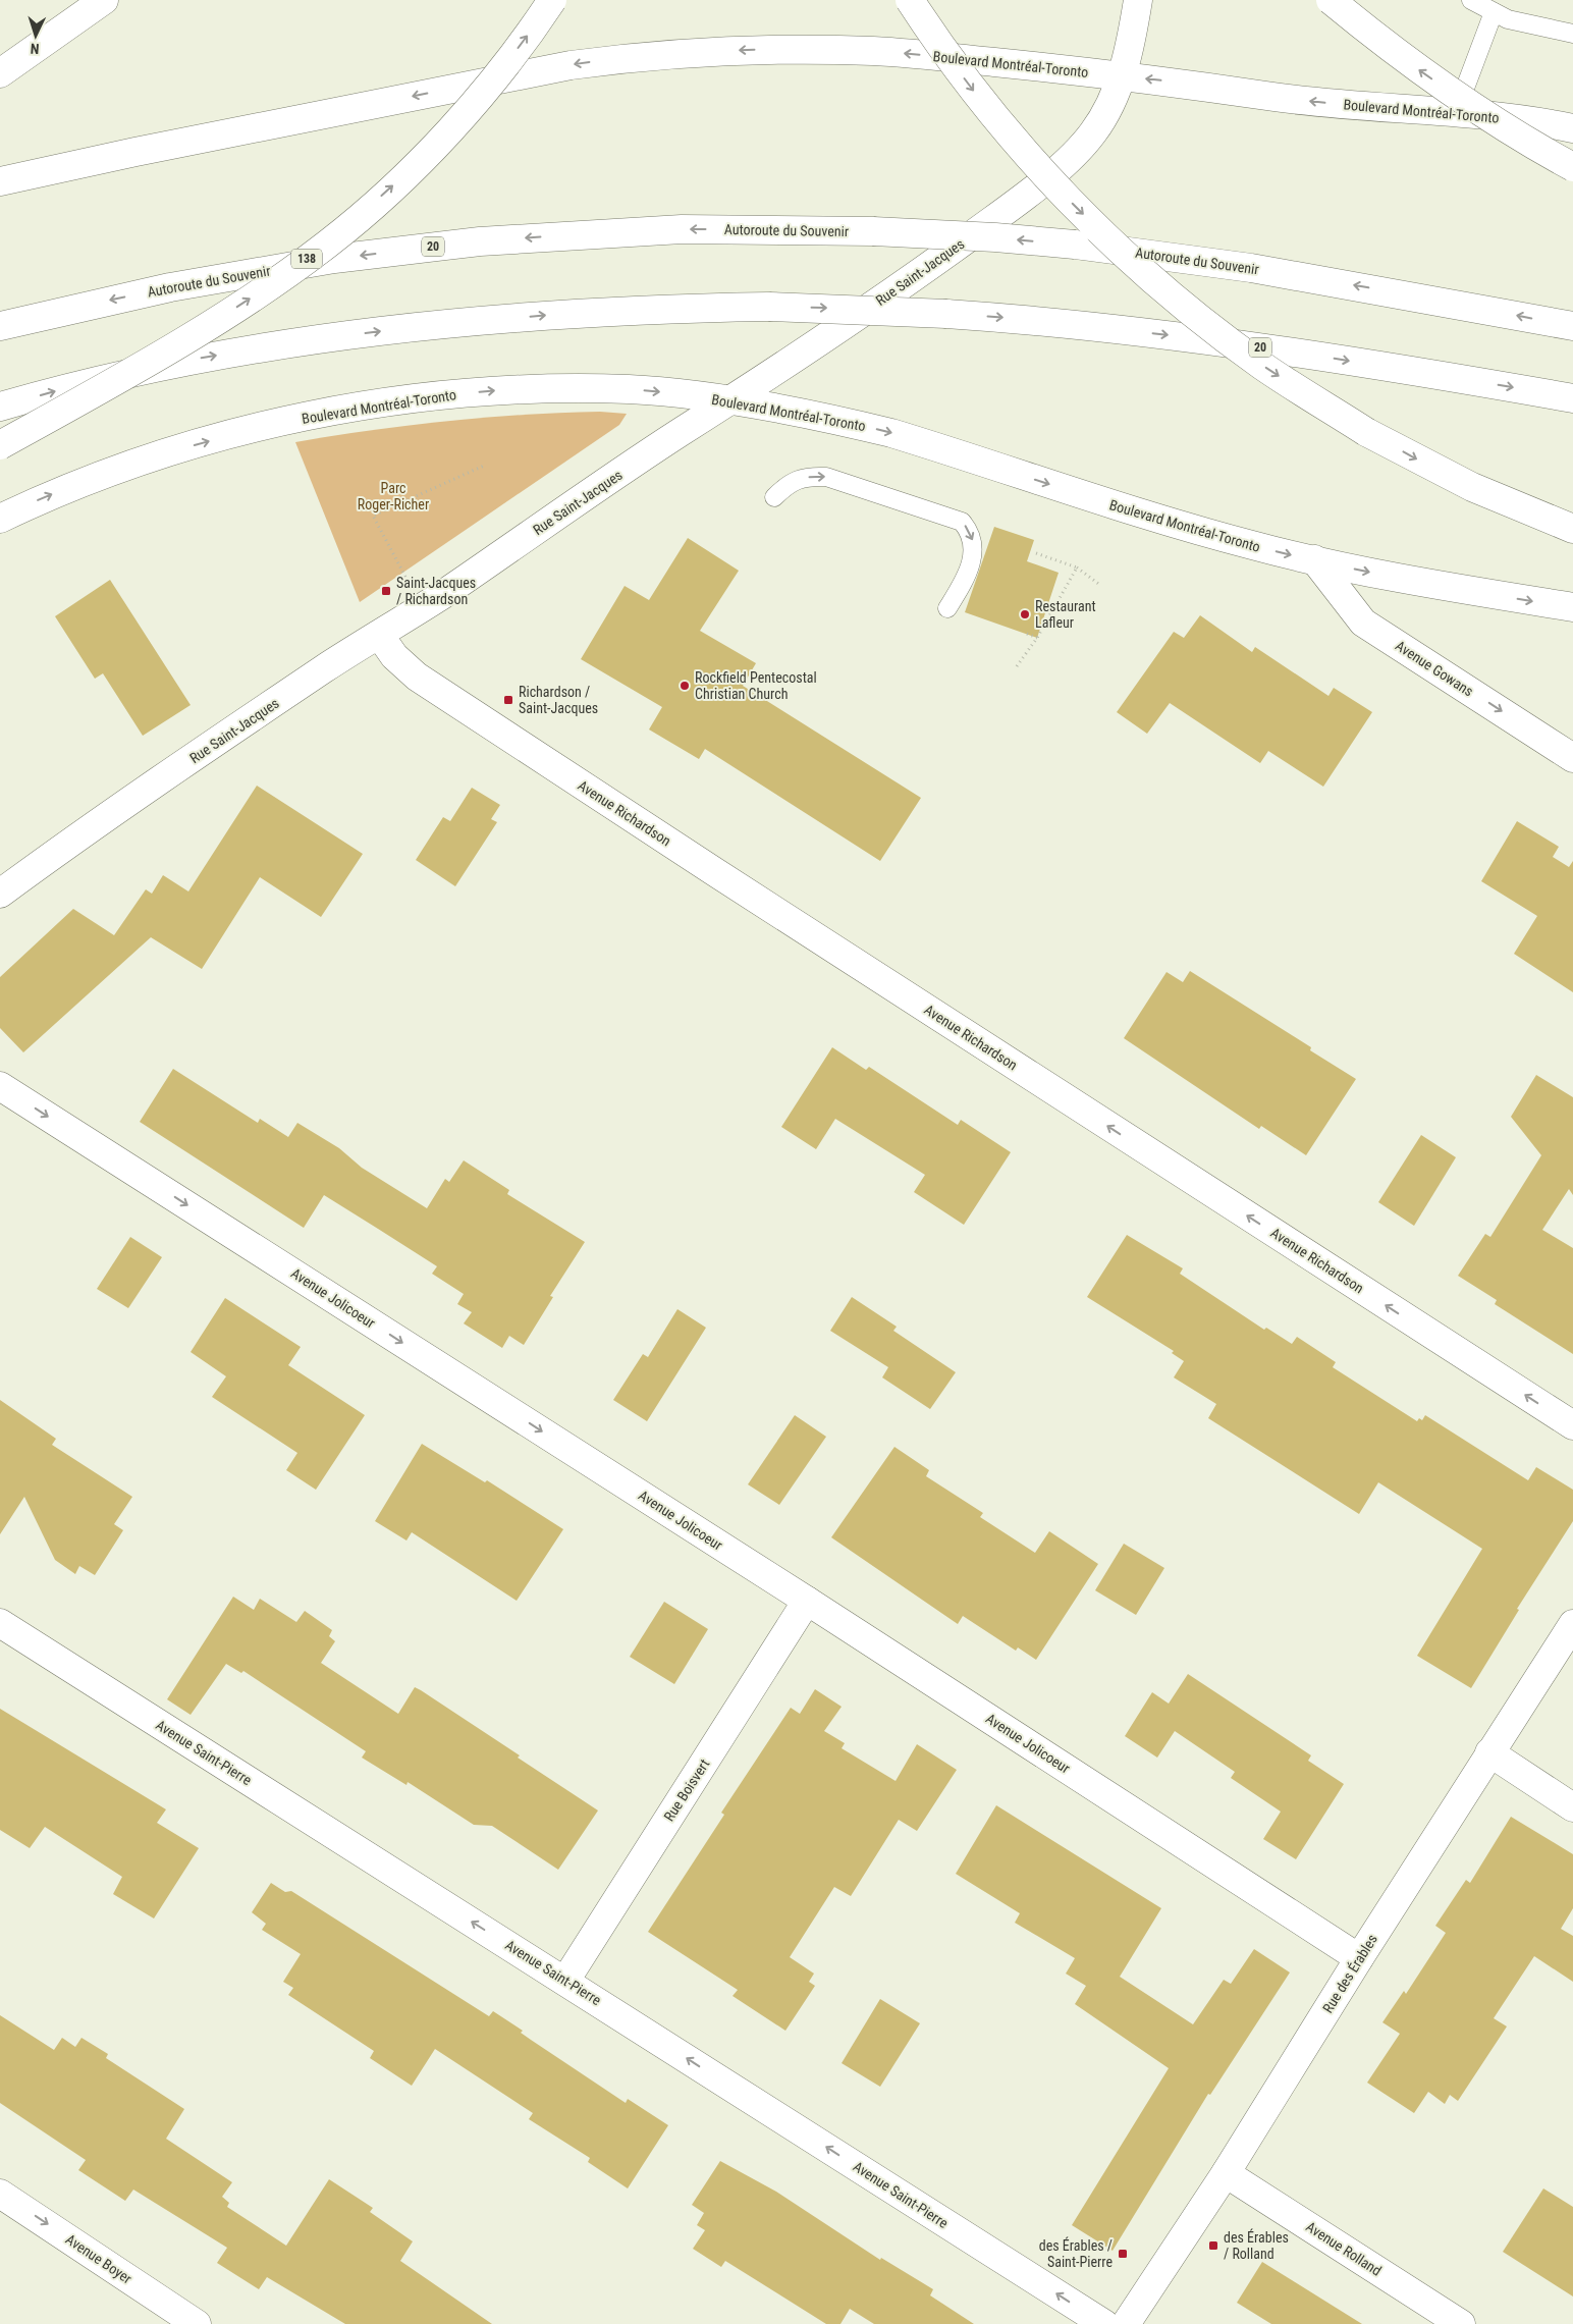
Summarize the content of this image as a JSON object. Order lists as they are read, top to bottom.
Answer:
{
  "streets": {
    "main road": [
      "Boulevard Montréal-Toronto",
      "Autoroute du Souvenir",
      "20",
      "138",
      "Rue Saint-Jacques",
      "Avenue Gowans",
      "Avenue Richardson",
      "Avenue Jolicoeur",
      "Avenue Saint-Pierre",
      "Rue Boisvert",
      "Rue des Érables",
      "Avenue Rolland",
      "Avenue Boyer"
    ]
  },
  "crossings": [
    ["Boulevard Montréal-Toronto", "Rue Saint-Jacques"],
    ["Boulevard Montréal-Toronto", "Avenue Gowans"],
    ["Rue Saint-Jacques", "Avenue Richardson"],
    ["Avenue Jolicoeur", "Rue Boisvert"],
    ["Avenue Jolicoeur", "Rue des Érables"],
    ["Avenue Saint-Pierre", "Rue Boisvert"],
    ["Rue des Érables", "Avenue Rolland"]
  ],
  "one_way": [
    "Avenue Richardson",
    "Avenue Jolicoeur",
    "Avenue Saint-Pierre",
    "Avenue Boyer"
  ],
  "parks": ["Parc Roger-Richer"],
  "places": {
    "transit": [
      "Saint-Jacques / Richardson",
      "Richardson / Saint-Jacques",
      "des Érables / Rolland",
      "des Érables / Saint-Pierre"
    ],
    "other": ["Restaurant Lafleur", "Rockfield Pentecostal Christian Church"]
  },
  "north": "bottom"
}
